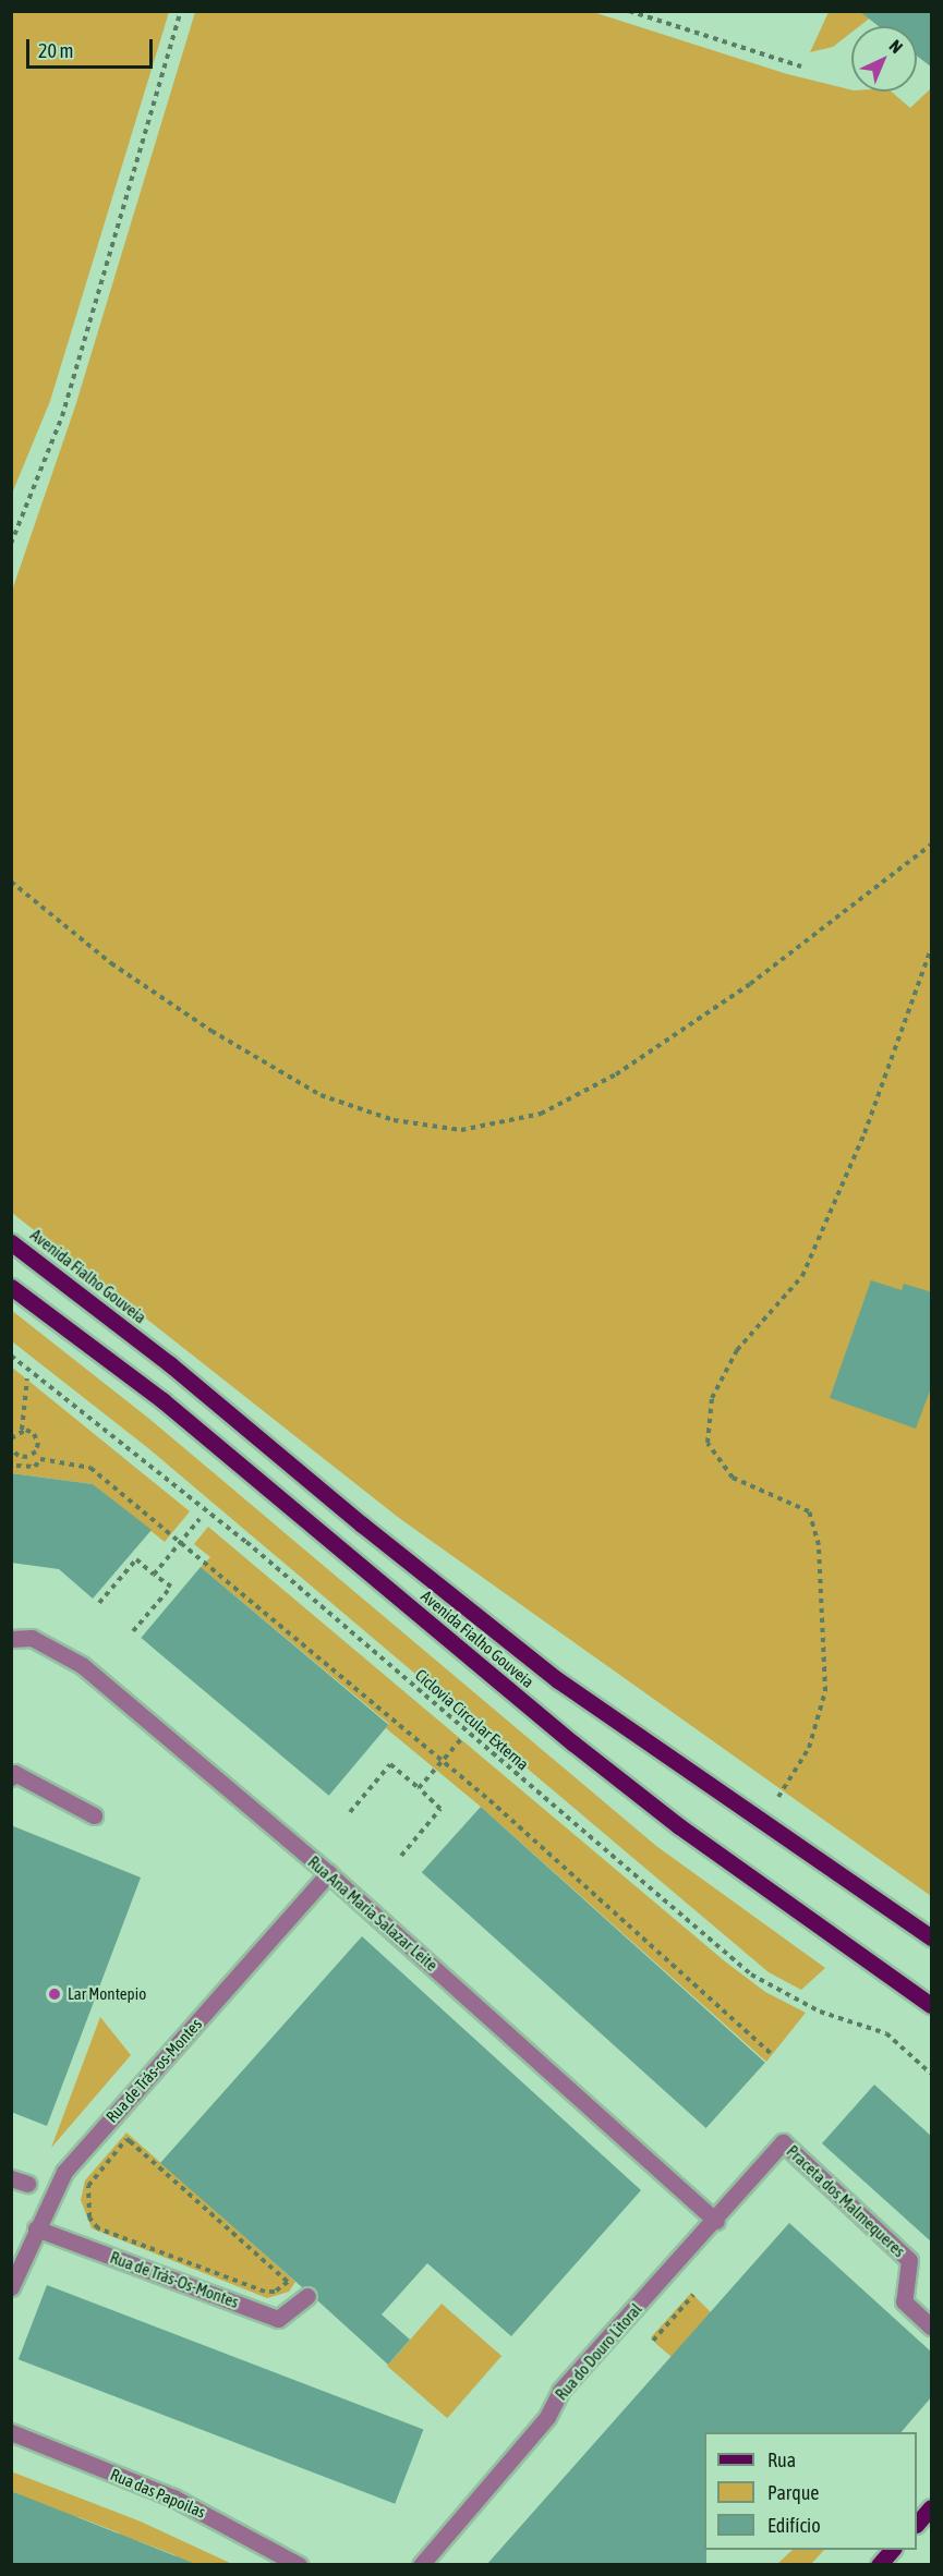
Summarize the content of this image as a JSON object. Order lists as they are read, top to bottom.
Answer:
{
  "streets": {
    "main road": ["Avenida Fialho Gouveia"],
    "street": [
      "Rua Ana Maria Salazar Leite",
      "Rua de Trás-os-Montes",
      "Praceta dos Malmequeres",
      "Rua de Trás-Os-Montes",
      "Rua do Douro Litoral",
      "Rua das Papoilas"
    ],
    "path": ["Ciclovia Circular Externa"]
  },
  "crossings": [
    ["Rua Ana Maria Salazar Leite", "Rua de Trás-os-Montes"],
    ["Rua Ana Maria Salazar Leite", "Rua do Douro Litoral"],
    ["Rua de Trás-os-Montes", "Rua de Trás-Os-Montes"],
    ["Praceta dos Malmequeres", "Rua do Douro Litoral"]
  ],
  "places": ["Lar Montepio"],
  "legend": ["Rua", "Parque", "Edifício"],
  "scale_bar": "20 m",
  "north": "top right"
}
